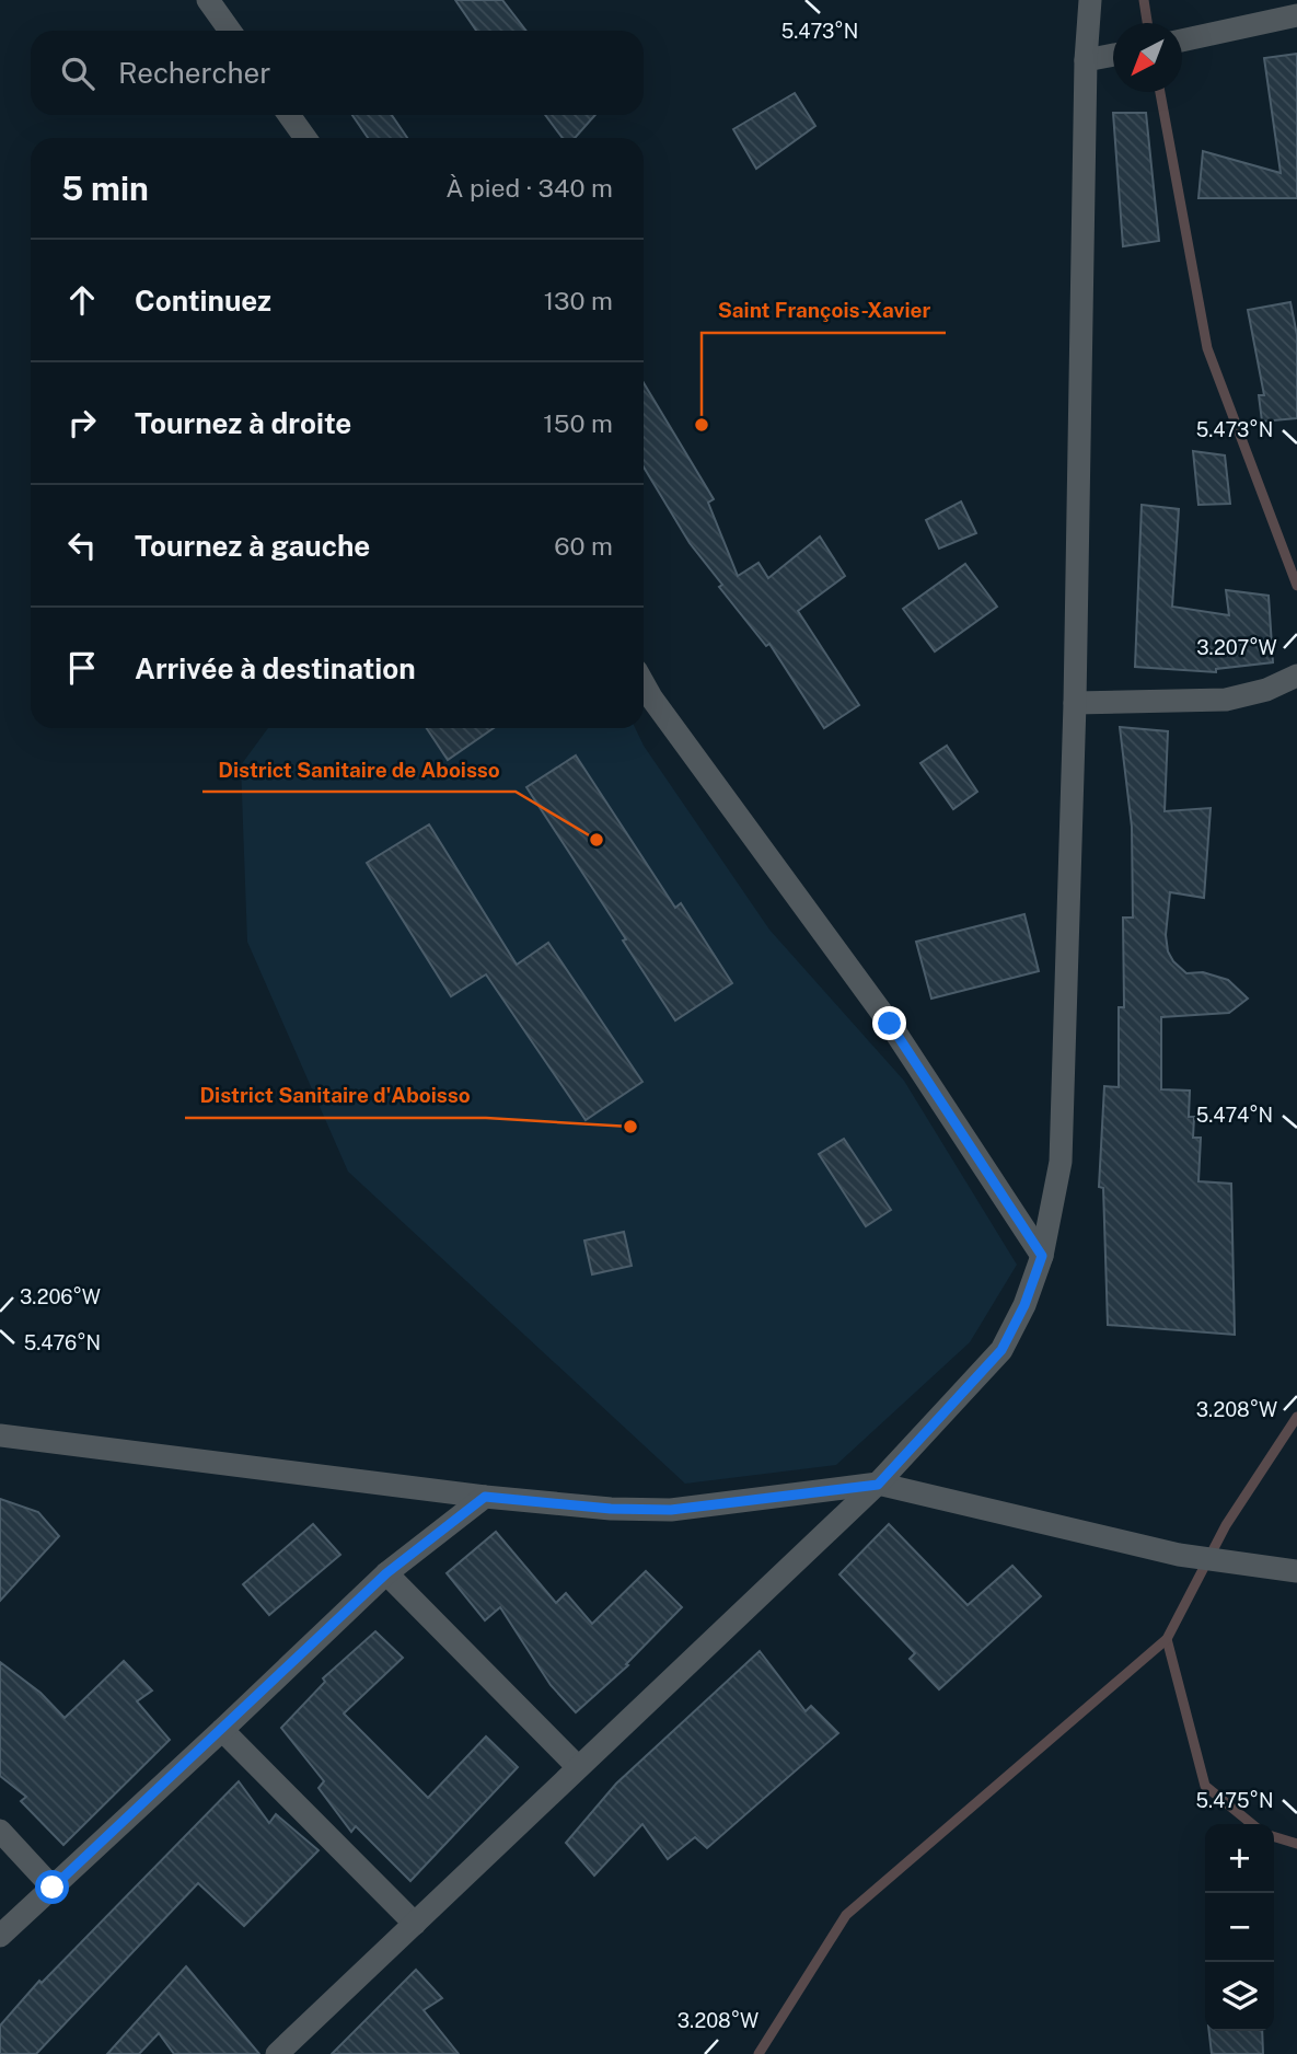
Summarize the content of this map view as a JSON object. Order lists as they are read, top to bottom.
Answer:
{
  "places": ["Saint François-Xavier", "District Sanitaire de Aboisso", "District Sanitaire d'Aboisso"],
  "north": "bottom left",
  "page": {
    "search": "Rechercher",
    "heading": ["5 min", "À pied · 340 m"],
    "list": [
      ["Continuez", "130 m"],
      ["Tournez à droite", "150 m"],
      ["Tournez à gauche", "60 m"],
      "Arrivée à destination"
    ],
    "map_buttons": ["+", "−"]
  },
  "coordinates": [
    "5.473°N",
    "3.207°W",
    "5.474°N",
    "3.206°W",
    "5.476°N",
    "3.208°W",
    "5.475°N"
  ]
}
